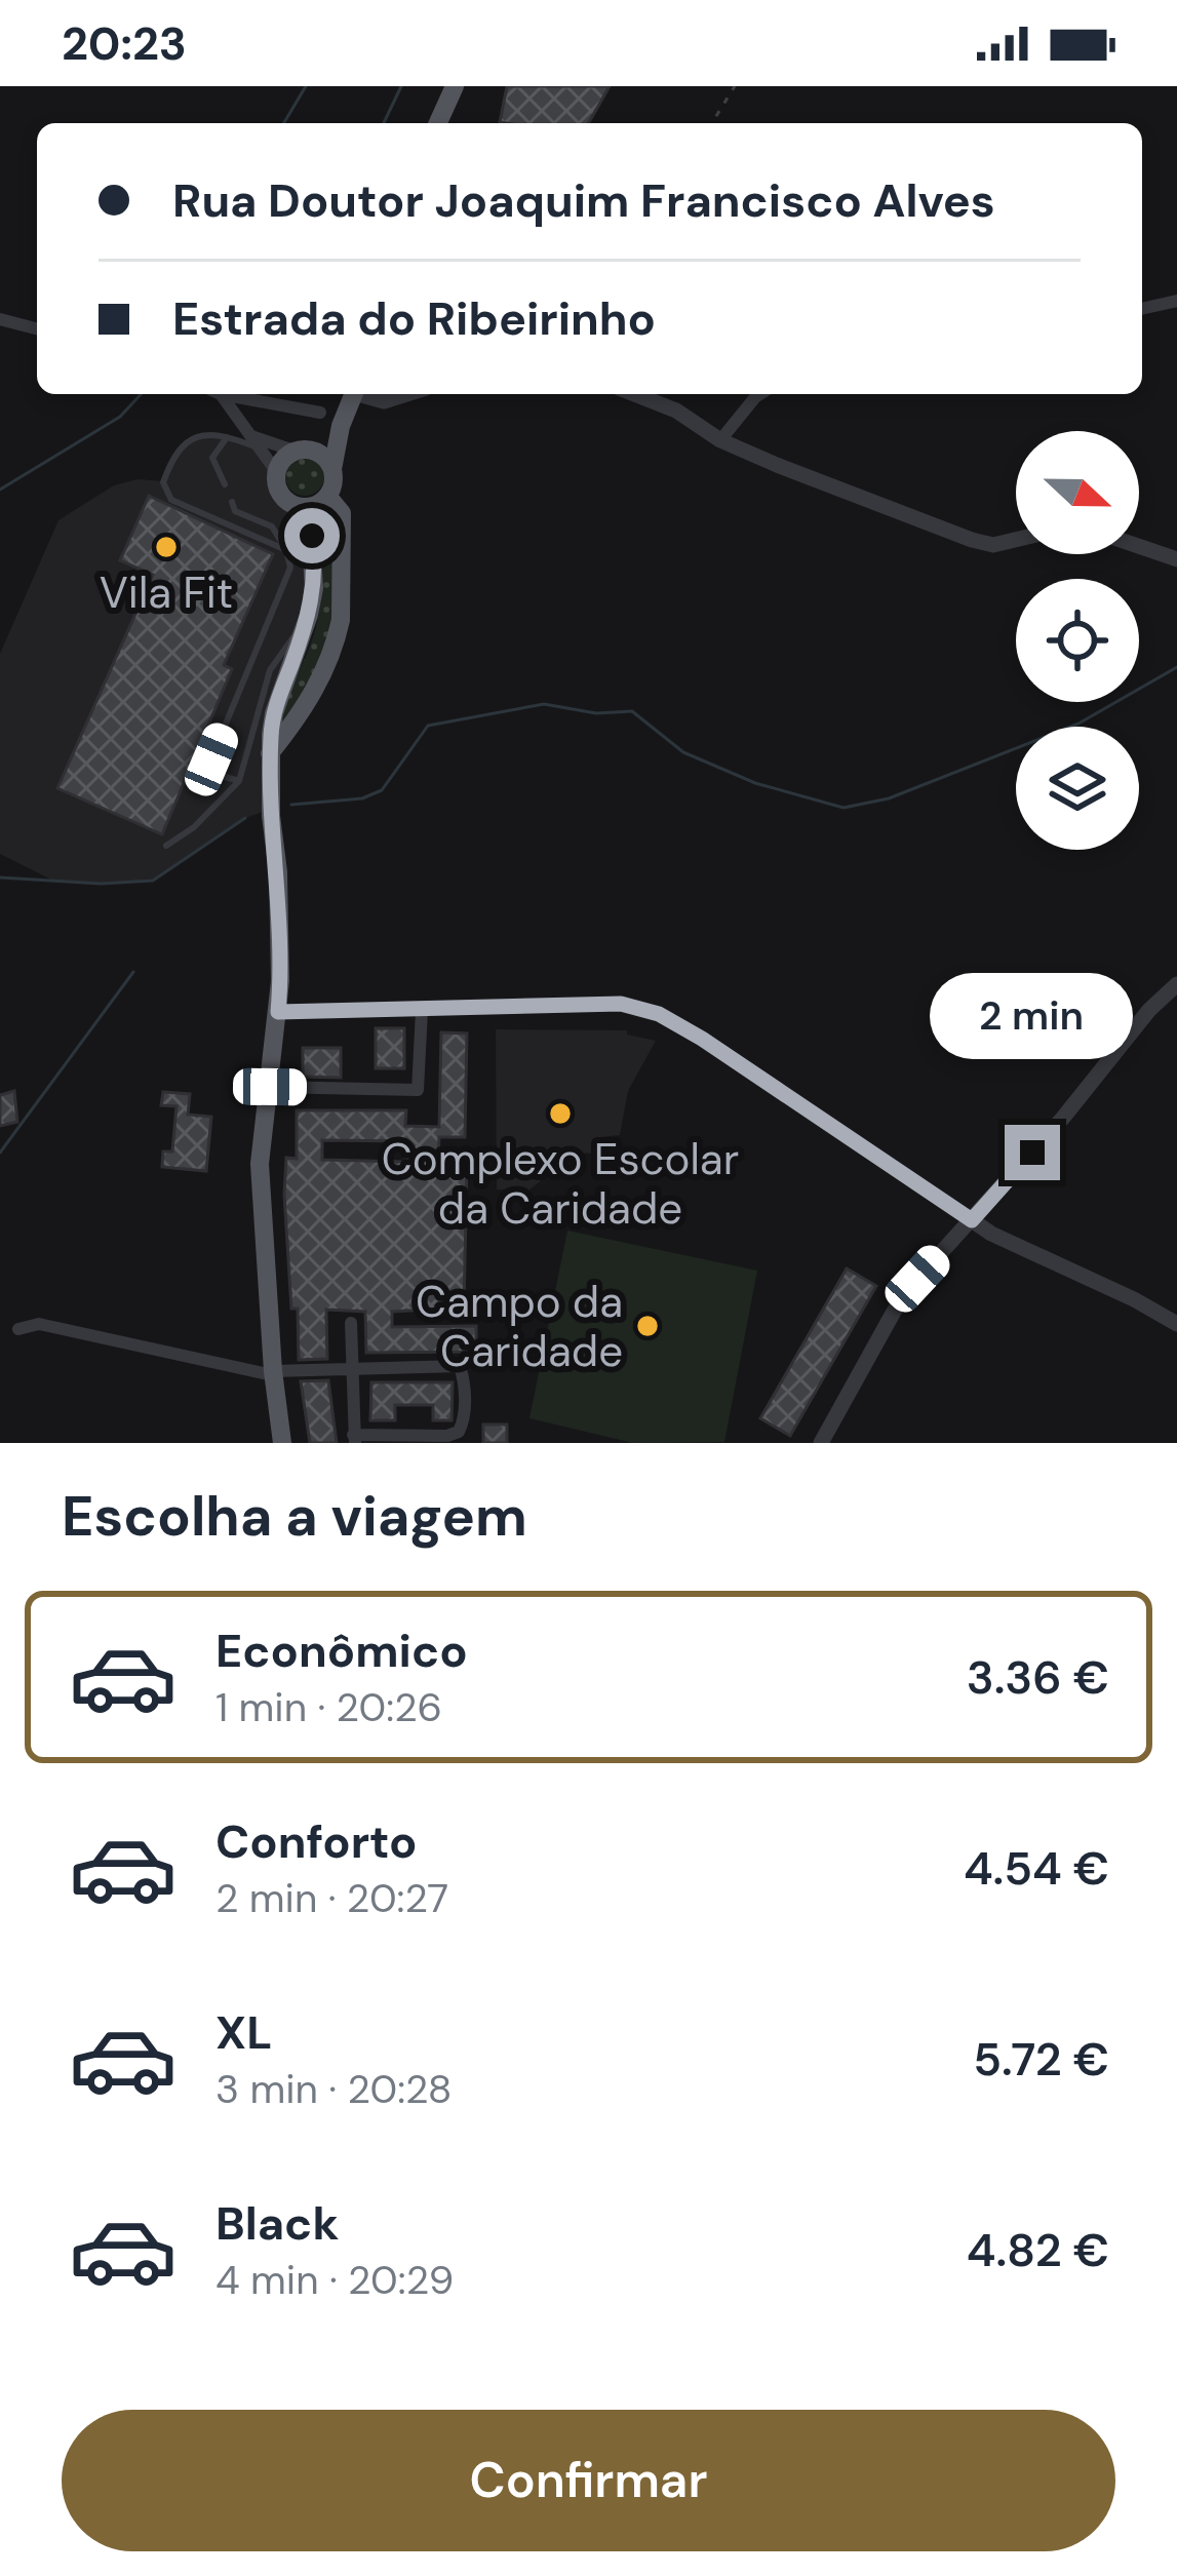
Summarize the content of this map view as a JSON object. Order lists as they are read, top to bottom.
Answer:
{
  "places": ["Vila Fit", "Complexo Escolar da Caridade", "Campo da Caridade"],
  "north": "right",
  "page": {
    "status": "20:23",
    "banner": ["Rua Doutor Joaquim Francisco Alves", "Estrada do Ribeirinho"],
    "bubble": "2 min",
    "heading": "Escolha a viagem",
    "list": [
      {
        "name": "Econômico",
        "note": "1 min · 20:26",
        "value": "3.36 €"
      },
      {
        "name": "Conforto",
        "note": "2 min · 20:27",
        "value": "4.54 €"
      },
      {
        "name": "XL",
        "note": "3 min · 20:28",
        "value": "5.72 €"
      },
      {
        "name": "Black",
        "note": "4 min · 20:29",
        "value": "4.82 €"
      }
    ],
    "buttons": "Confirmar"
  }
}
